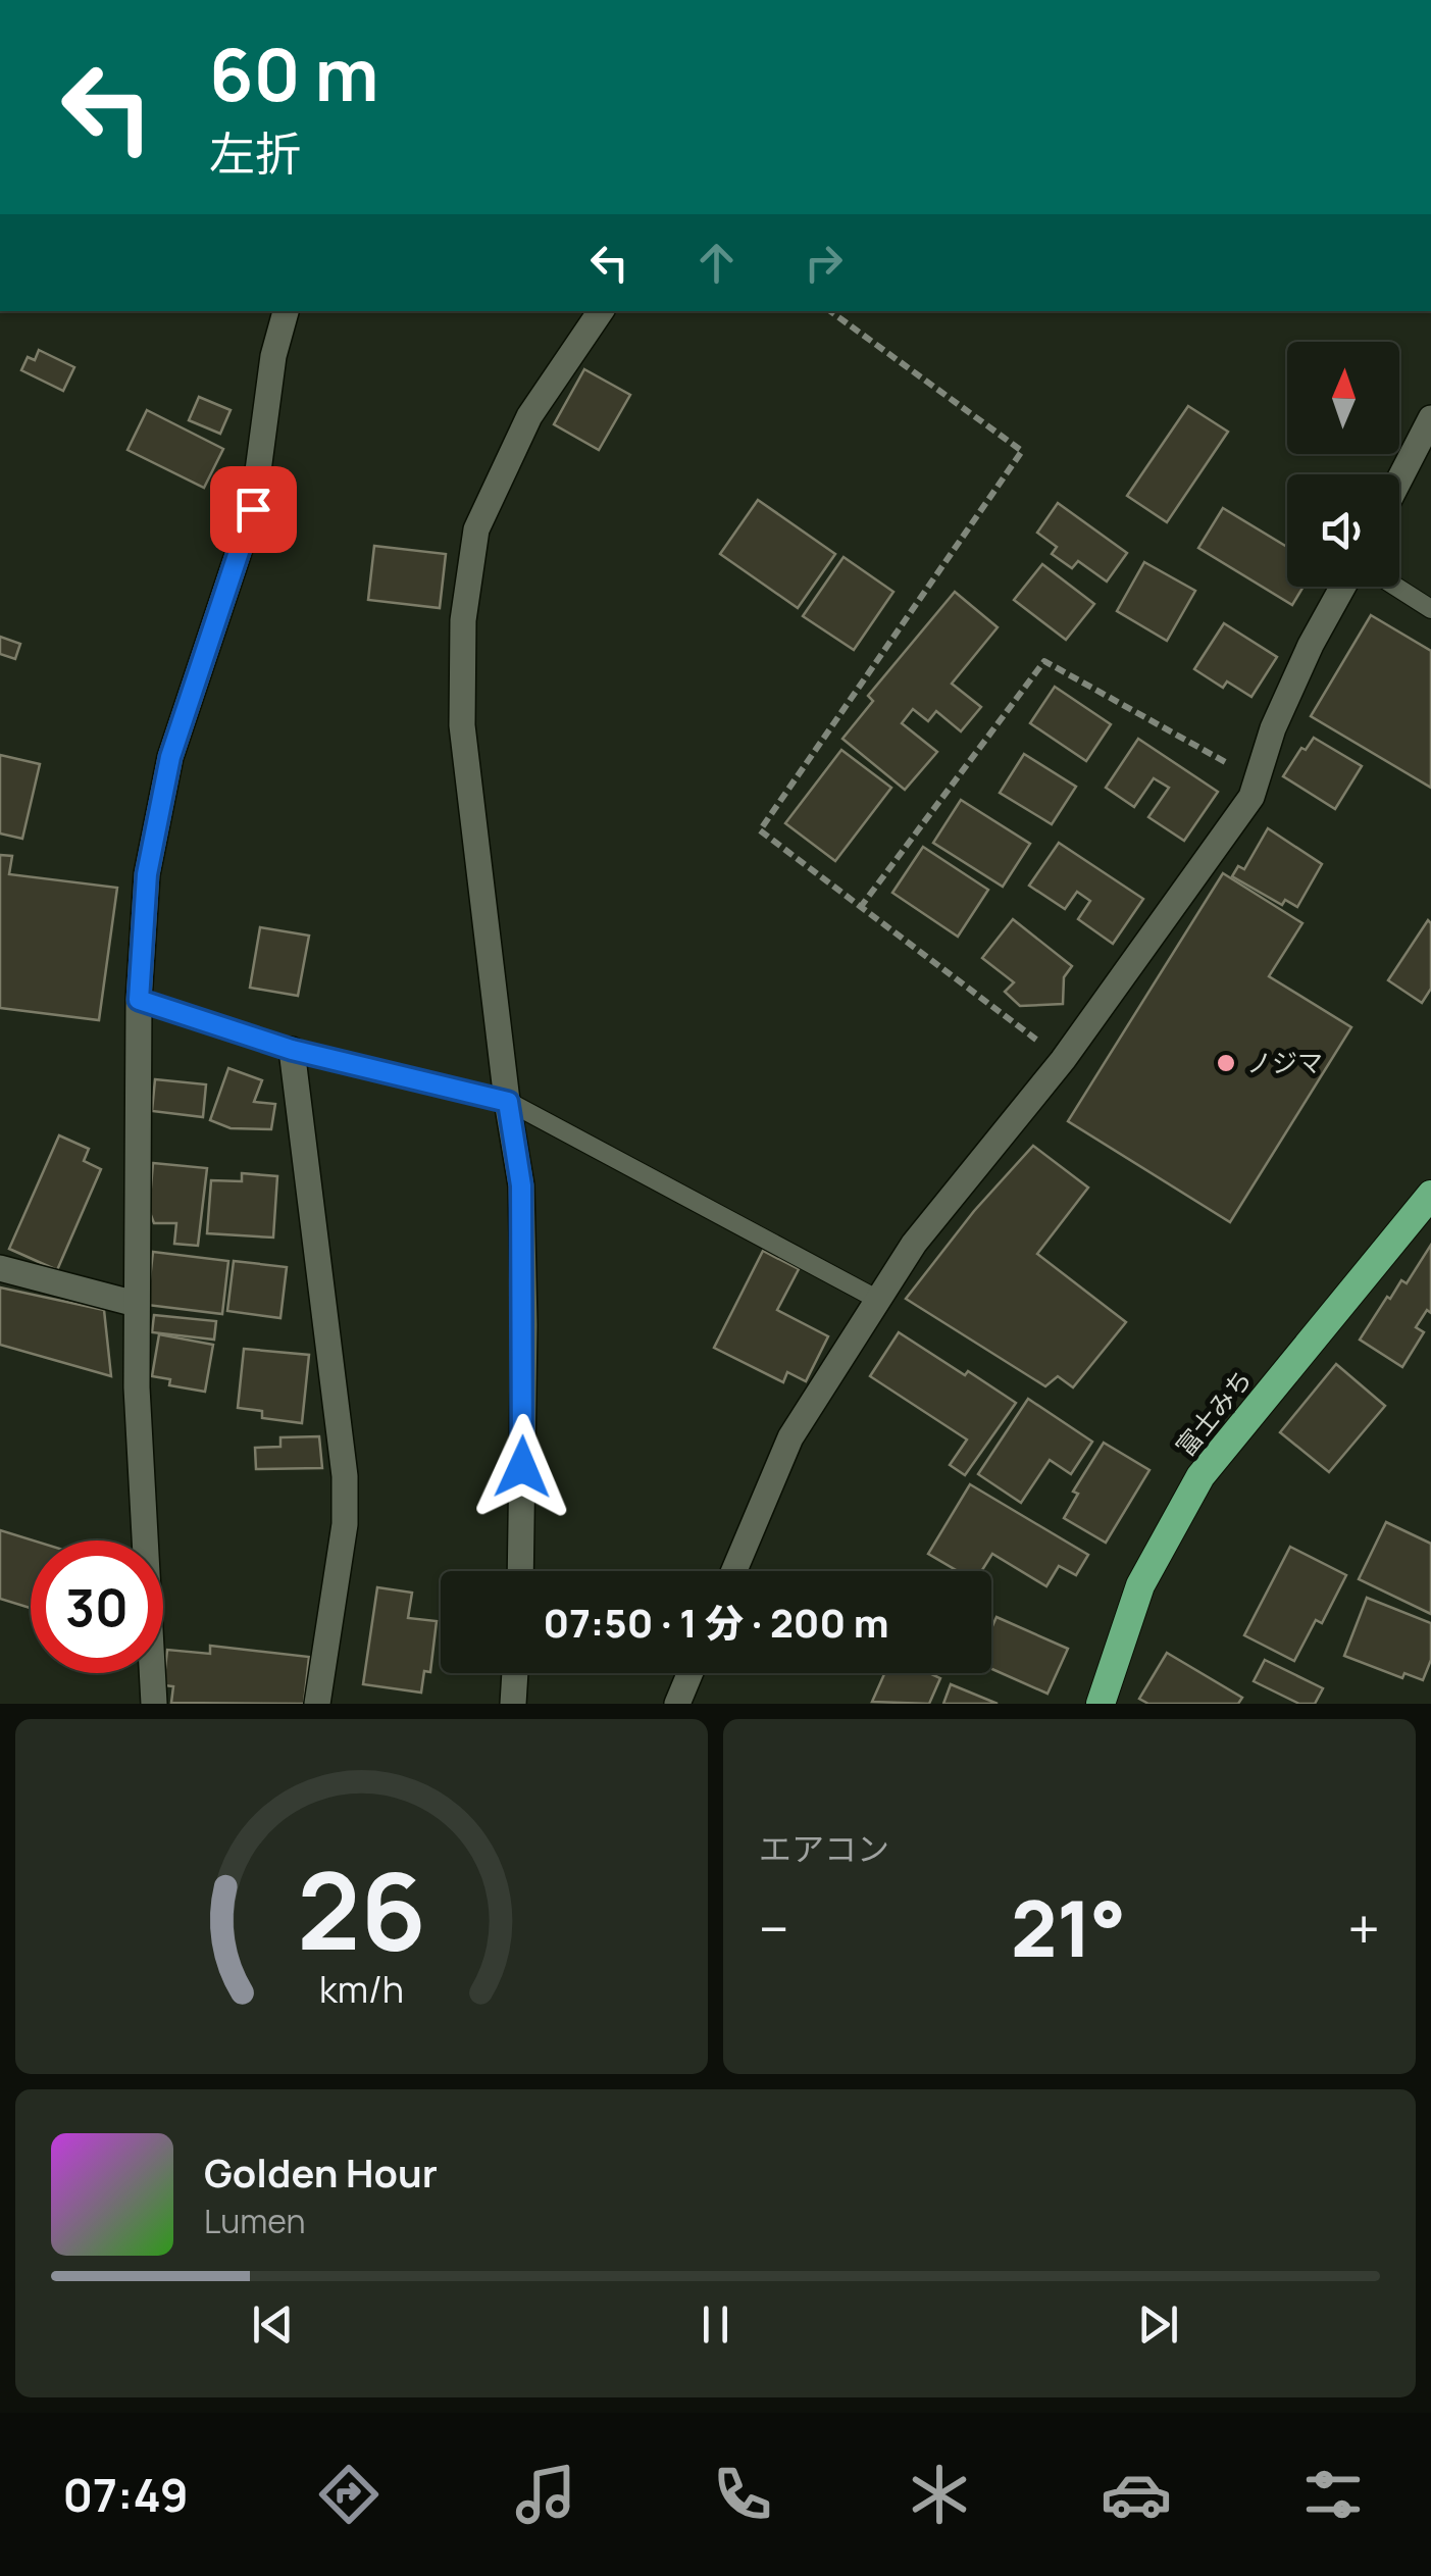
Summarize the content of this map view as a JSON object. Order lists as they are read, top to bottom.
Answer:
{
  "streets": {
    "highway": ["富士みち"]
  },
  "places": ["ノジマ"],
  "north": "top",
  "page": {
    "turn": ["60 m", "左折"],
    "limit": "30",
    "trip": "07:50 · 1 分 · 200 m",
    "tile": "エアコン",
    "heat": ["−", "21°", "+"],
    "song": ["Golden Hour", "Lumen"],
    "tabs": "07:49",
    "gauge": ["26", "km/h"]
  }
}
